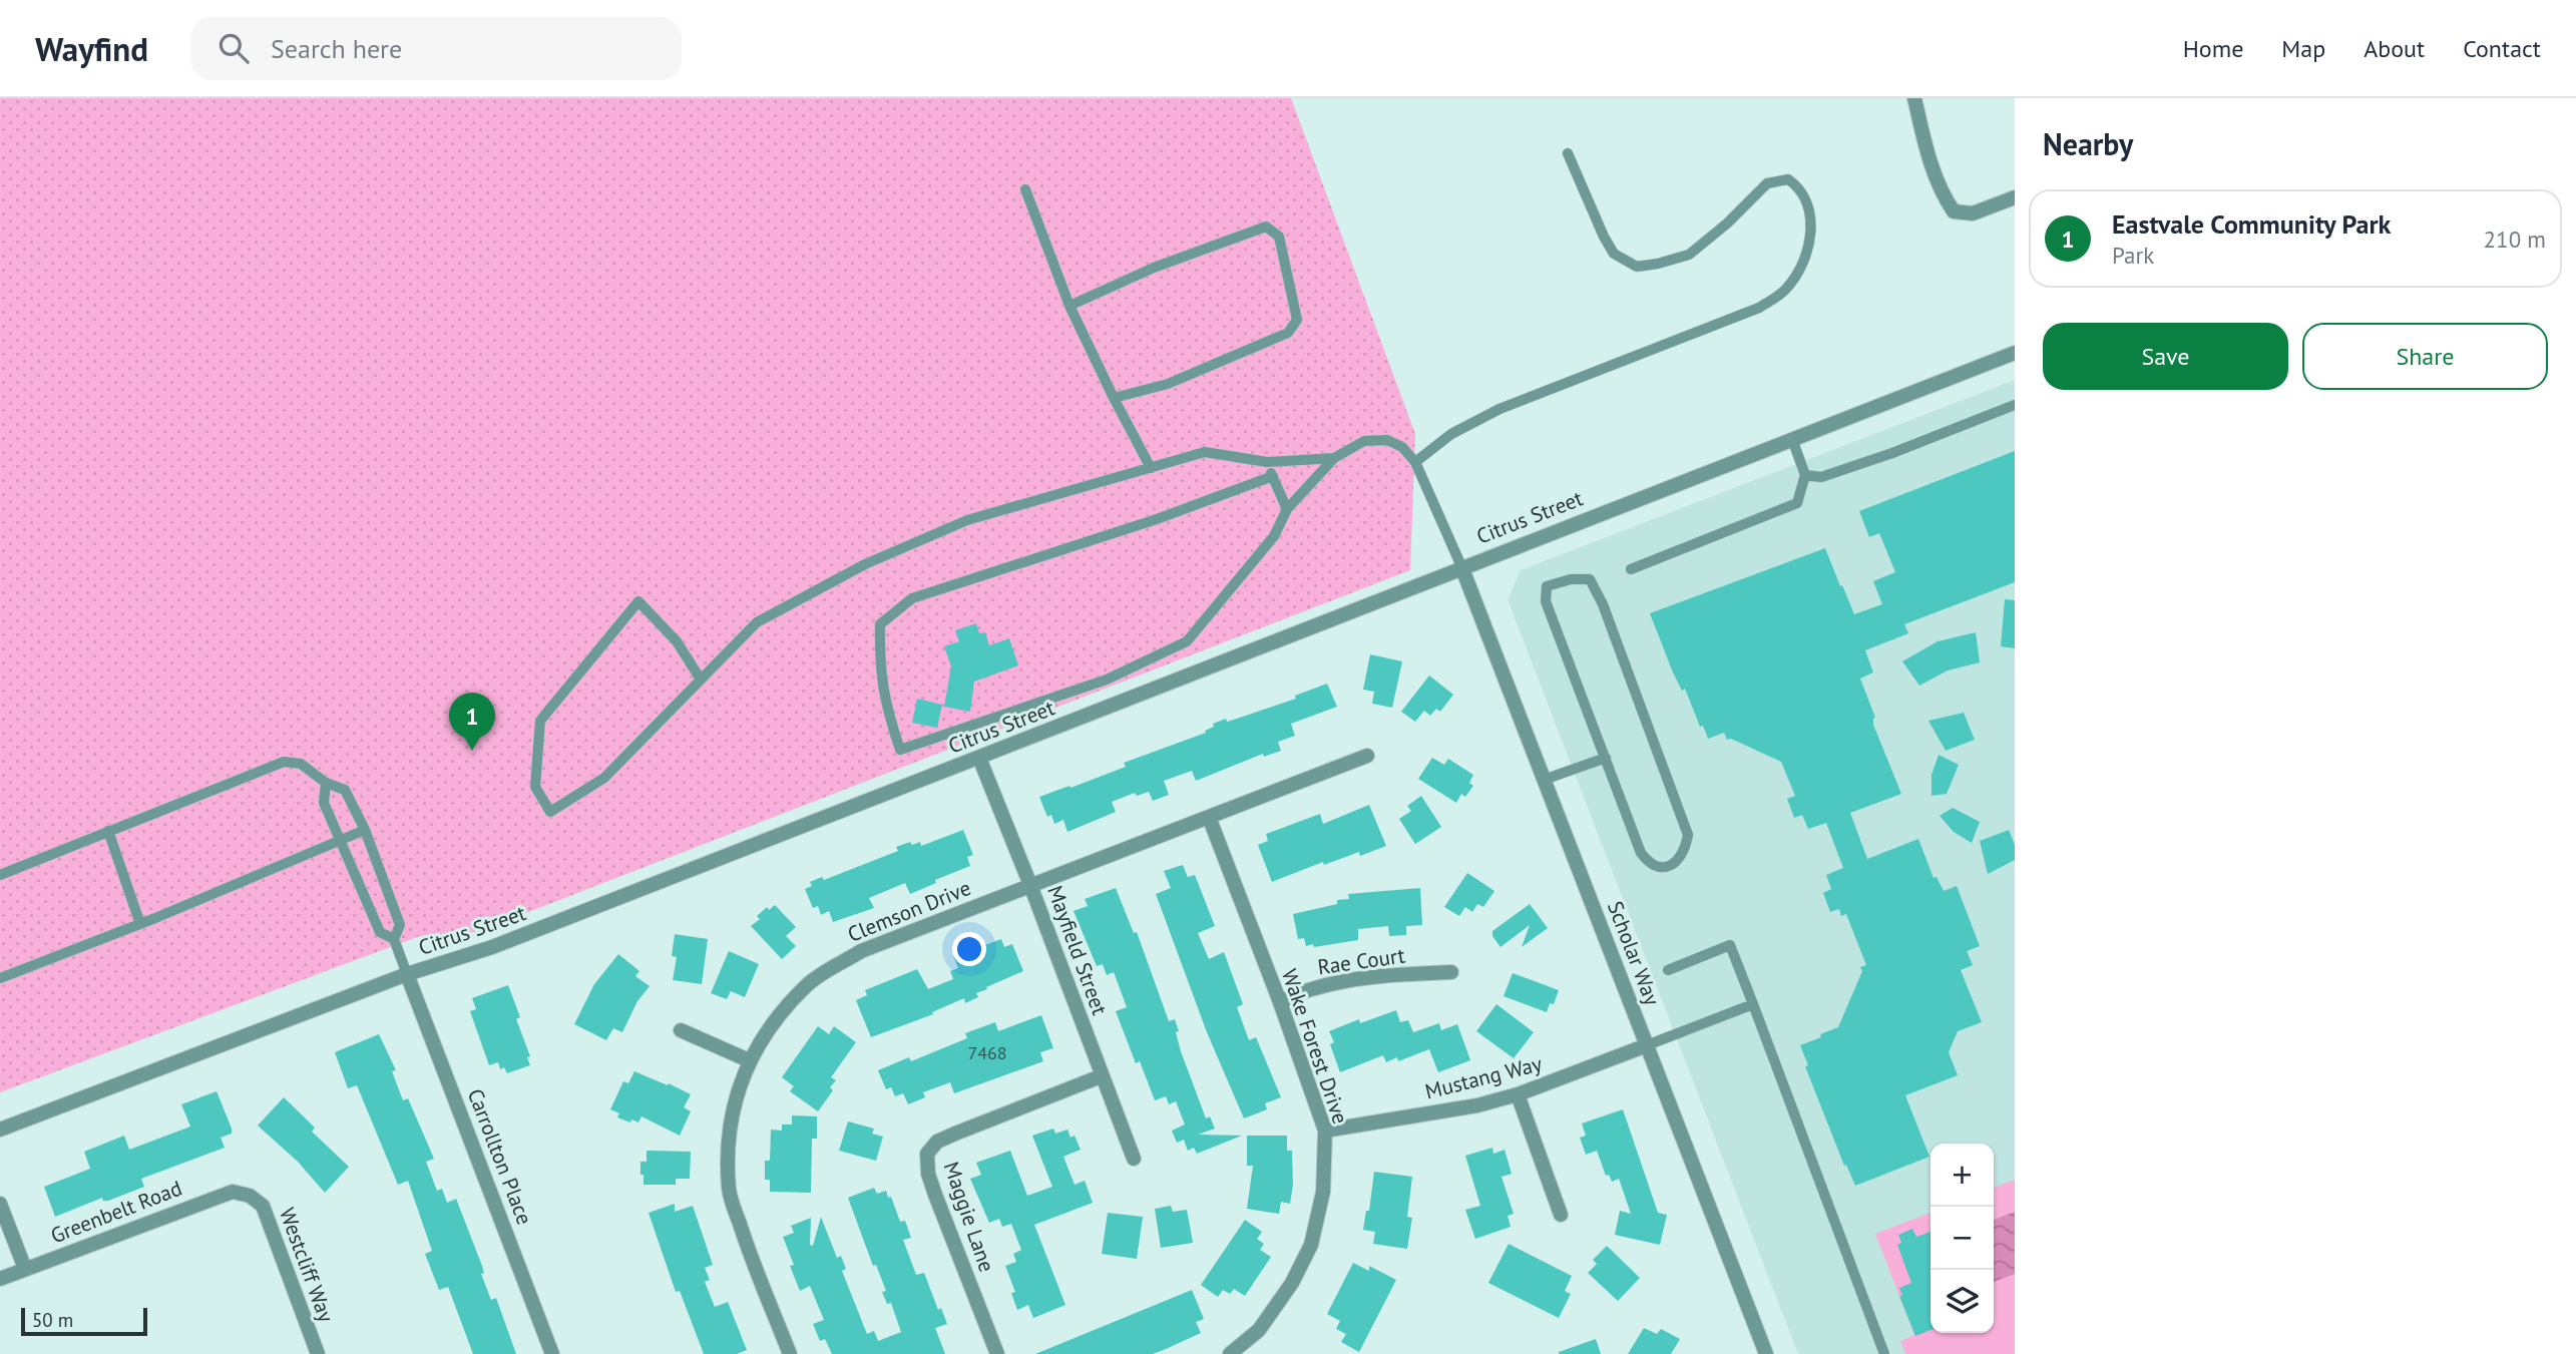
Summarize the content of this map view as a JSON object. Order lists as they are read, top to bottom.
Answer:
{
  "streets": {
    "street": [
      "Citrus Street",
      "Clemson Drive",
      "Mayfield Street",
      "Scholar Way",
      "Rae Court",
      "Wake Forest Drive",
      "Mustang Way",
      "Carrollton Place",
      "Greenbelt Road",
      "Maggie Lane",
      "Westcliff Way"
    ]
  },
  "crossings": [
    ["Citrus Street", "Mayfield Street"],
    ["Citrus Street", "Scholar Way"],
    ["Citrus Street", "Carrollton Place"],
    ["Clemson Drive", "Mayfield Street"],
    ["Clemson Drive", "Wake Forest Drive"],
    ["Mayfield Street", "Maggie Lane"],
    ["Scholar Way", "Mustang Way"],
    ["Rae Court", "Wake Forest Drive"],
    ["Wake Forest Drive", "Mustang Way"],
    ["Greenbelt Road", "Westcliff Way"]
  ],
  "house_numbers": ["7468"],
  "scale_bar": "50 m",
  "page": {
    "header": "Wayfind",
    "search": "Search here",
    "nav": [
      "Home",
      "Map",
      "About",
      "Contact"
    ],
    "heading": "Nearby",
    "list": [
      {
        "mark": "1",
        "name": "Eastvale Community Park",
        "note": "Park",
        "value": "210 m"
      }
    ],
    "buttons": ["Save", "Share"],
    "pins": "1",
    "map_buttons": ["+", "−"],
    "scale": "50 m"
  }
}
